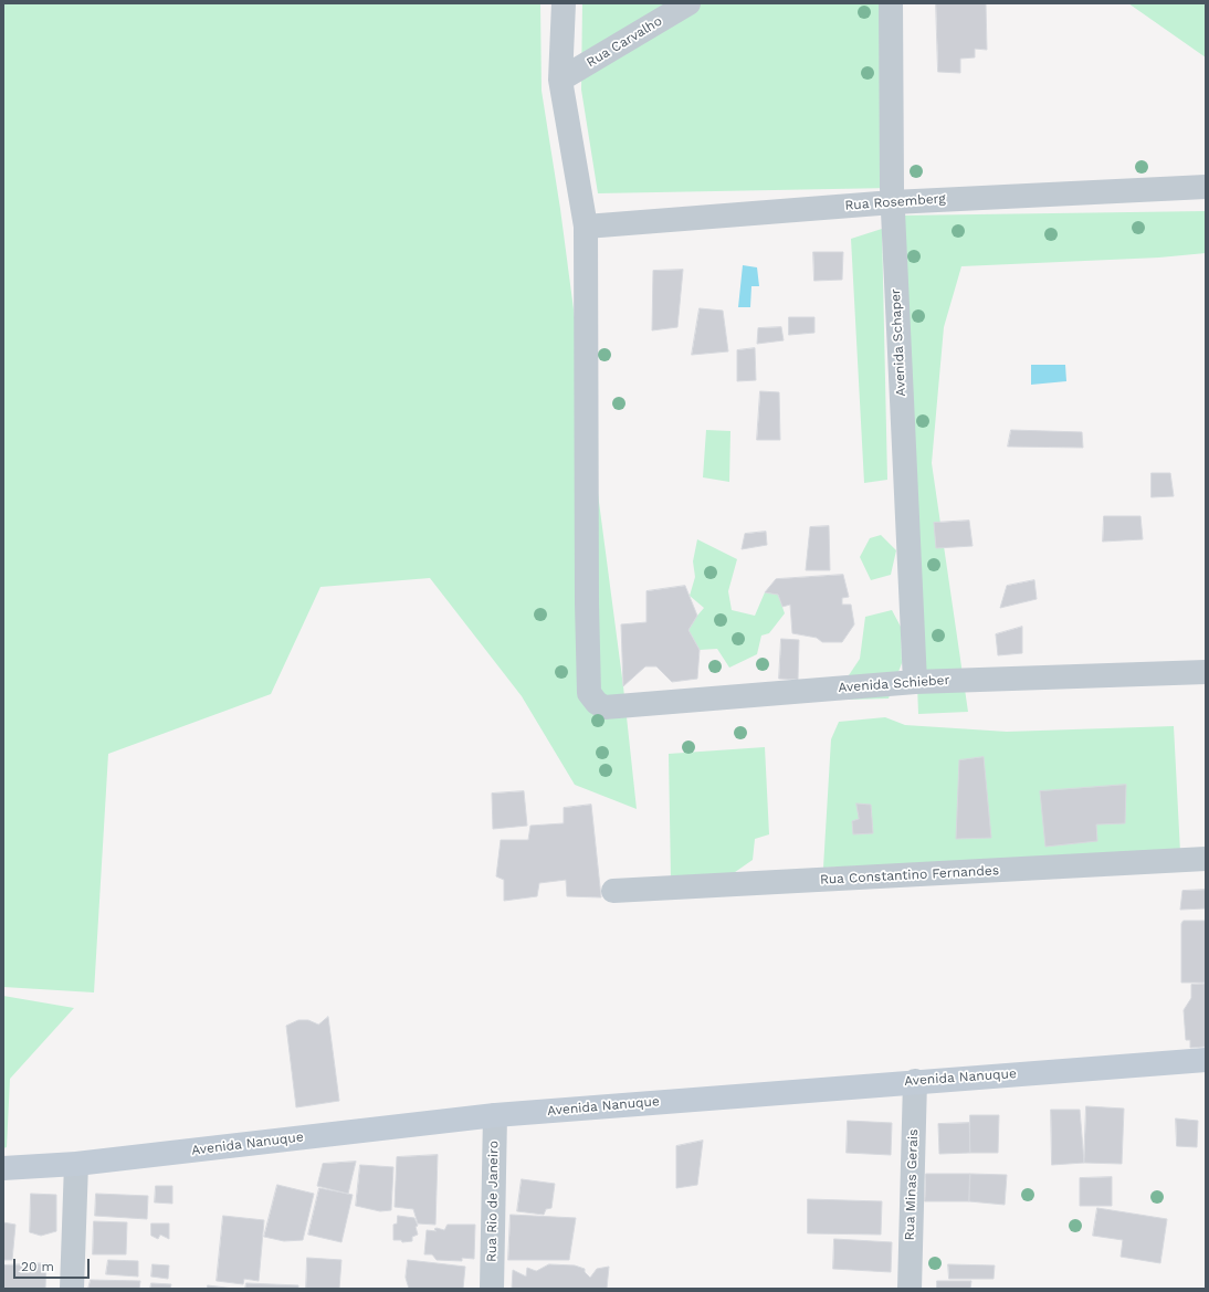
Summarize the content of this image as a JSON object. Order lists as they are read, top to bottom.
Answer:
{
  "streets": {
    "main road": ["Avenida Nanuque"],
    "street": [
      "Rua Carvalho",
      "Rua Rosemberg",
      "Avenida Schaper",
      "Avenida Schieber",
      "Rua Constantino Fernandes",
      "Rua Minas Gerais",
      "Rua Rio de Janeiro"
    ]
  },
  "crossings": [
    ["Rua Rosemberg", "Avenida Schaper"],
    ["Rua Rosemberg", "Avenida Schieber"],
    ["Avenida Schaper", "Avenida Schieber"],
    ["Avenida Nanuque", "Rua Minas Gerais"],
    ["Avenida Nanuque", "Rua Rio de Janeiro"]
  ],
  "scale_bar": "20 m"
}
